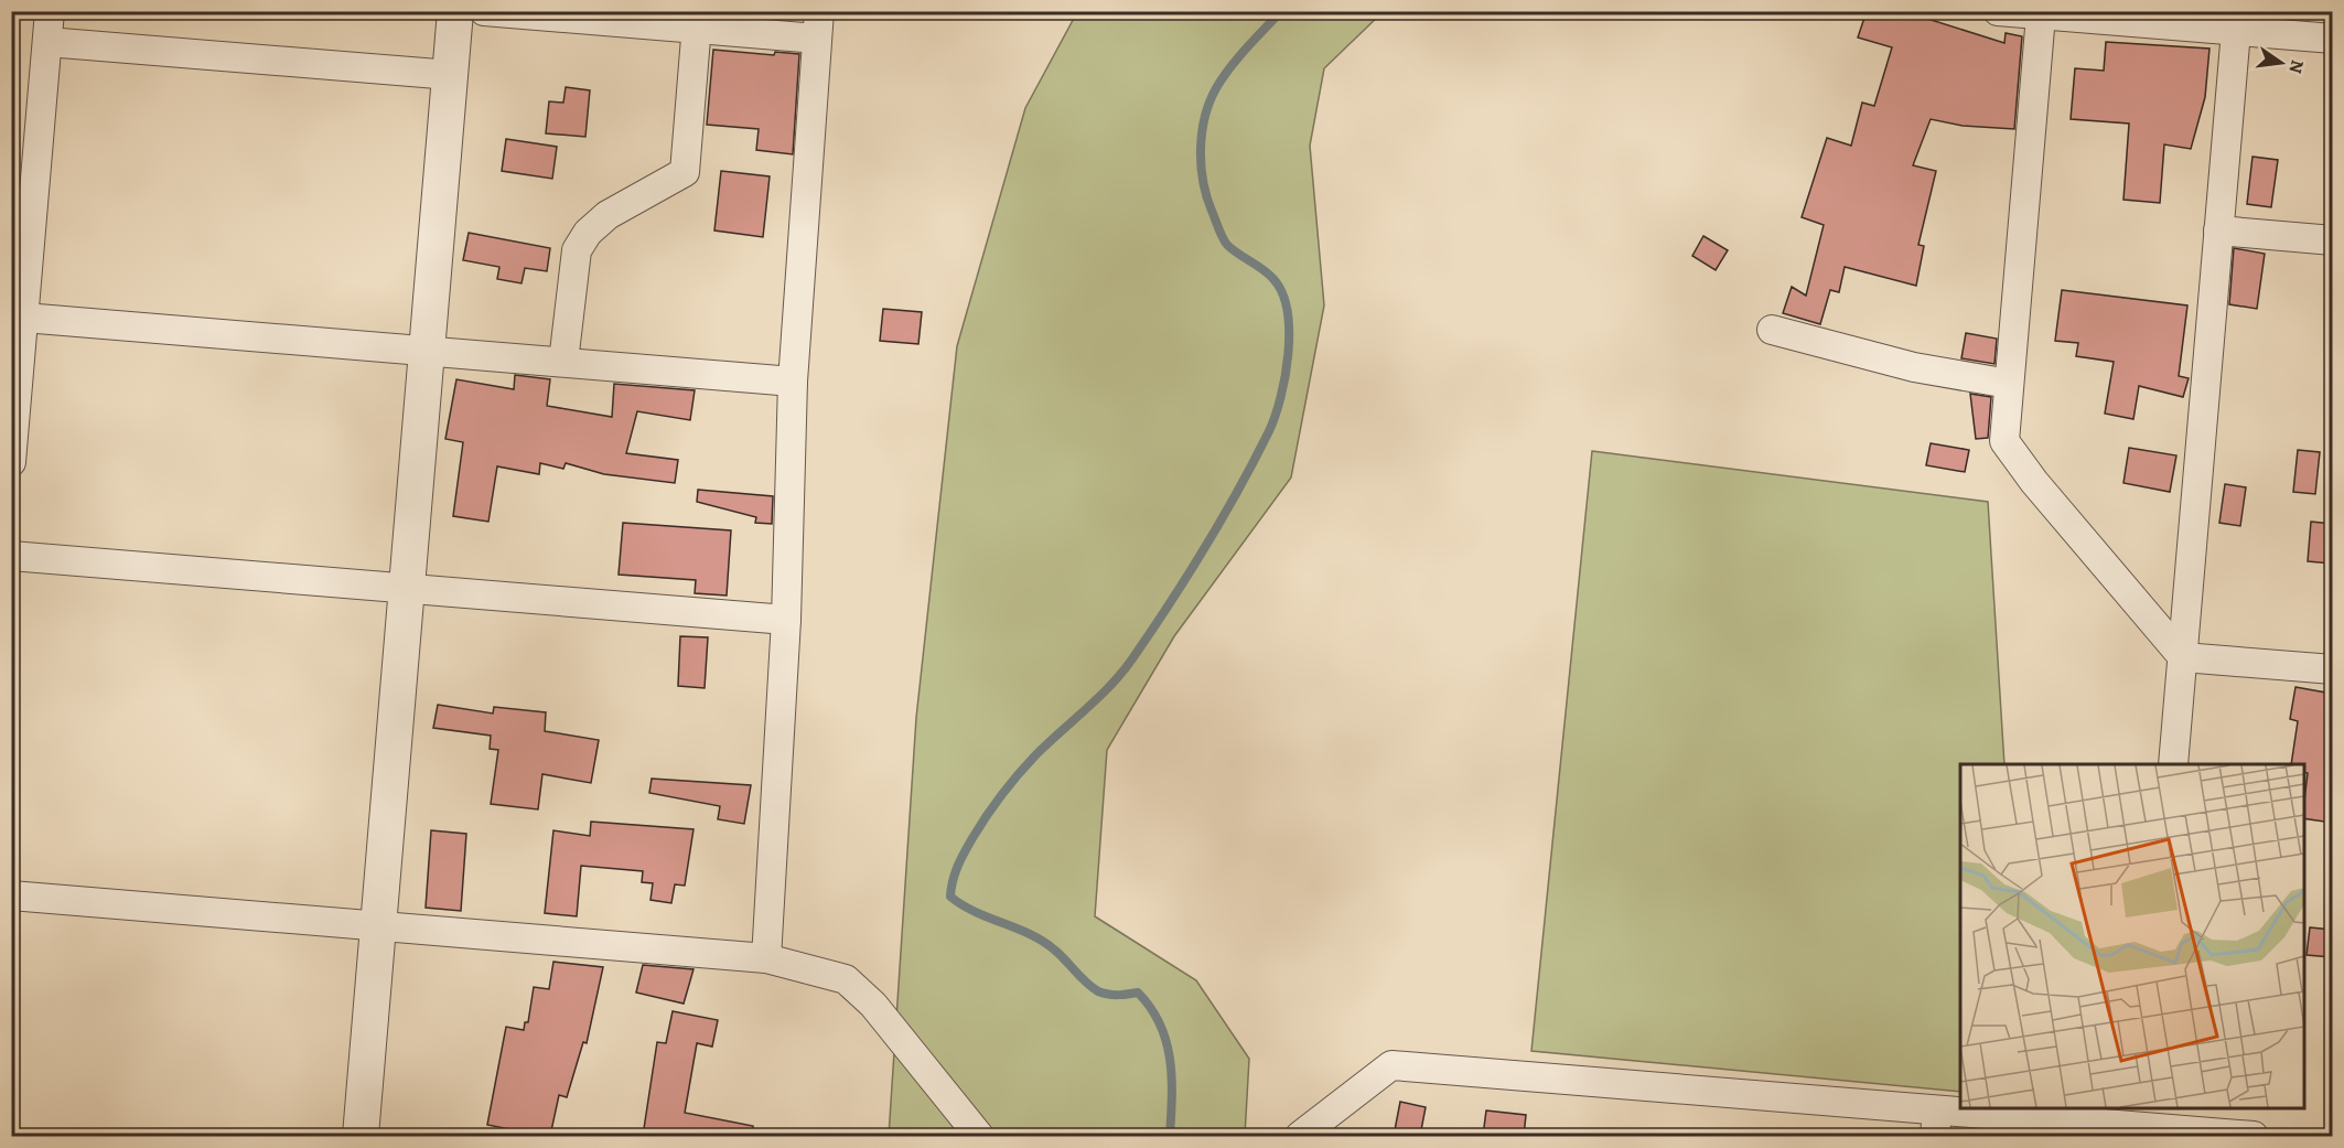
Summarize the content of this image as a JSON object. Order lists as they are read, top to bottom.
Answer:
{
  "north": "right"
}
